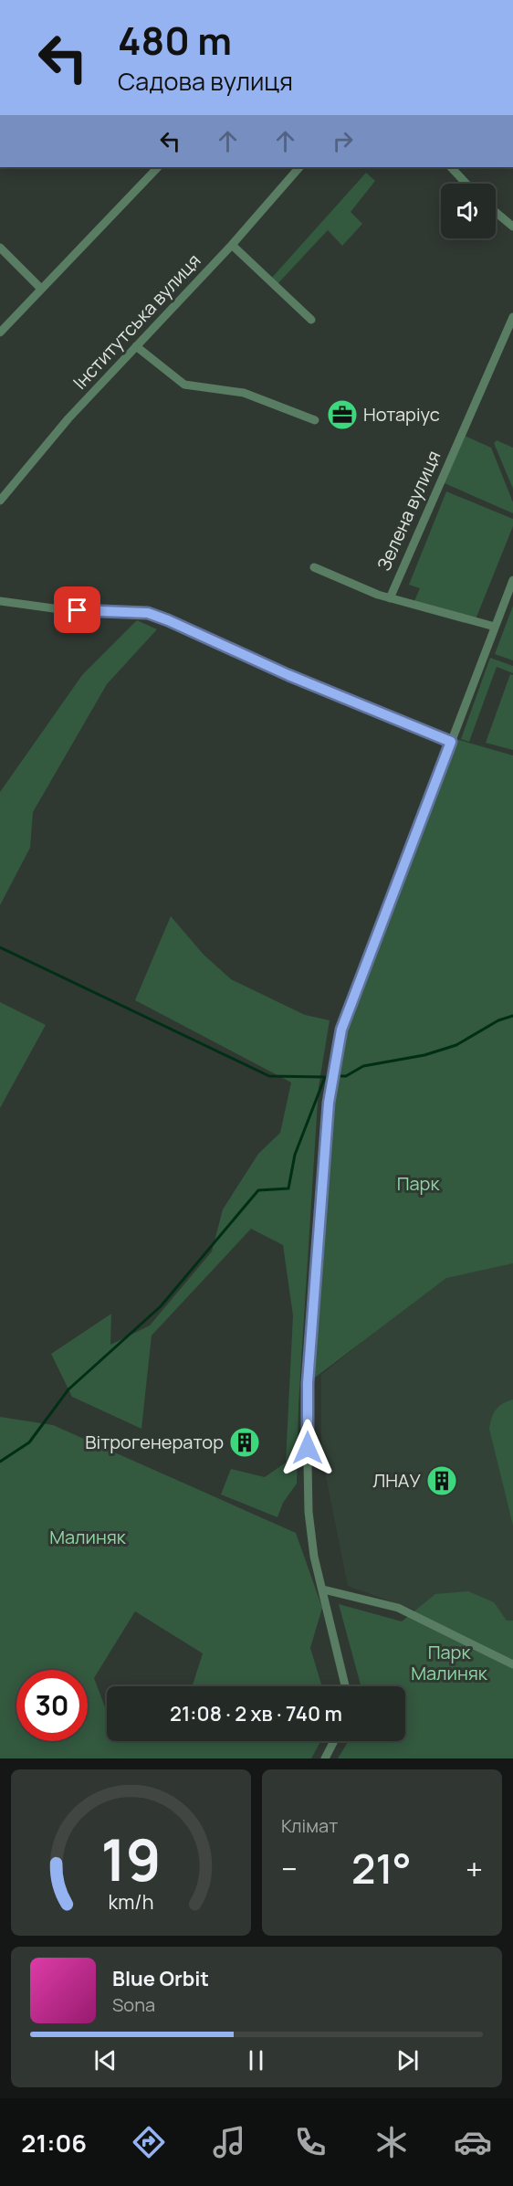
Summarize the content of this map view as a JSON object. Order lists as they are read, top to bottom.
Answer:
{
  "streets": {
    "street": ["Інститутська вулиця", "Зелена вулиця"]
  },
  "parks": ["Парк", "Малиняк", "Парк Малиняк"],
  "places": {
    "office": ["Нотаріус"],
    "building": ["Вітрогенератор", "ЛНАУ"]
  },
  "page": {
    "turn": ["480 m", "Садова вулиця"],
    "limit": "30",
    "trip": "21:08 · 2 хв · 740 m",
    "tile": "Клімат",
    "heat": ["−", "21°", "+"],
    "song": ["Blue Orbit", "Sona"],
    "tabs": "21:06",
    "gauge": ["19", "km/h"]
  }
}
